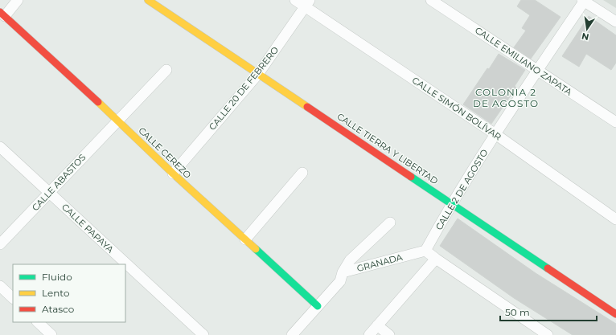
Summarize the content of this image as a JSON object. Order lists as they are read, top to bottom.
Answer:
{
  "streets": {
    "street": [
      "CALLE EMILIANO ZAPATA",
      "CALLE 20 DE FEBRERO",
      "CALLE SIMÓN BOLÍVAR",
      "CALLE TIERRA Y LIBERTAD",
      "CALLE CEREZO",
      "CALLE ABASTOS",
      "CALLE 2 DE AGOSTO",
      "CALLE PAPAYA",
      "GRANADA"
    ]
  },
  "crossings": [
    ["CALLE EMILIANO ZAPATA", "CALLE 2 DE AGOSTO"],
    ["CALLE 20 DE FEBRERO", "CALLE SIMÓN BOLÍVAR"],
    ["CALLE 20 DE FEBRERO", "CALLE TIERRA Y LIBERTAD"],
    ["CALLE 20 DE FEBRERO", "CALLE CEREZO"],
    ["CALLE SIMÓN BOLÍVAR", "CALLE 2 DE AGOSTO"],
    ["CALLE TIERRA Y LIBERTAD", "CALLE 2 DE AGOSTO"],
    ["CALLE CEREZO", "CALLE ABASTOS"],
    ["CALLE ABASTOS", "CALLE PAPAYA"],
    ["CALLE 2 DE AGOSTO", "GRANADA"]
  ],
  "districts": ["COLONIA 2 DE AGOSTO"],
  "legend": ["Fluido", "Lento", "Atasco"],
  "scale_bar": "50 m",
  "north": "bottom"
}
